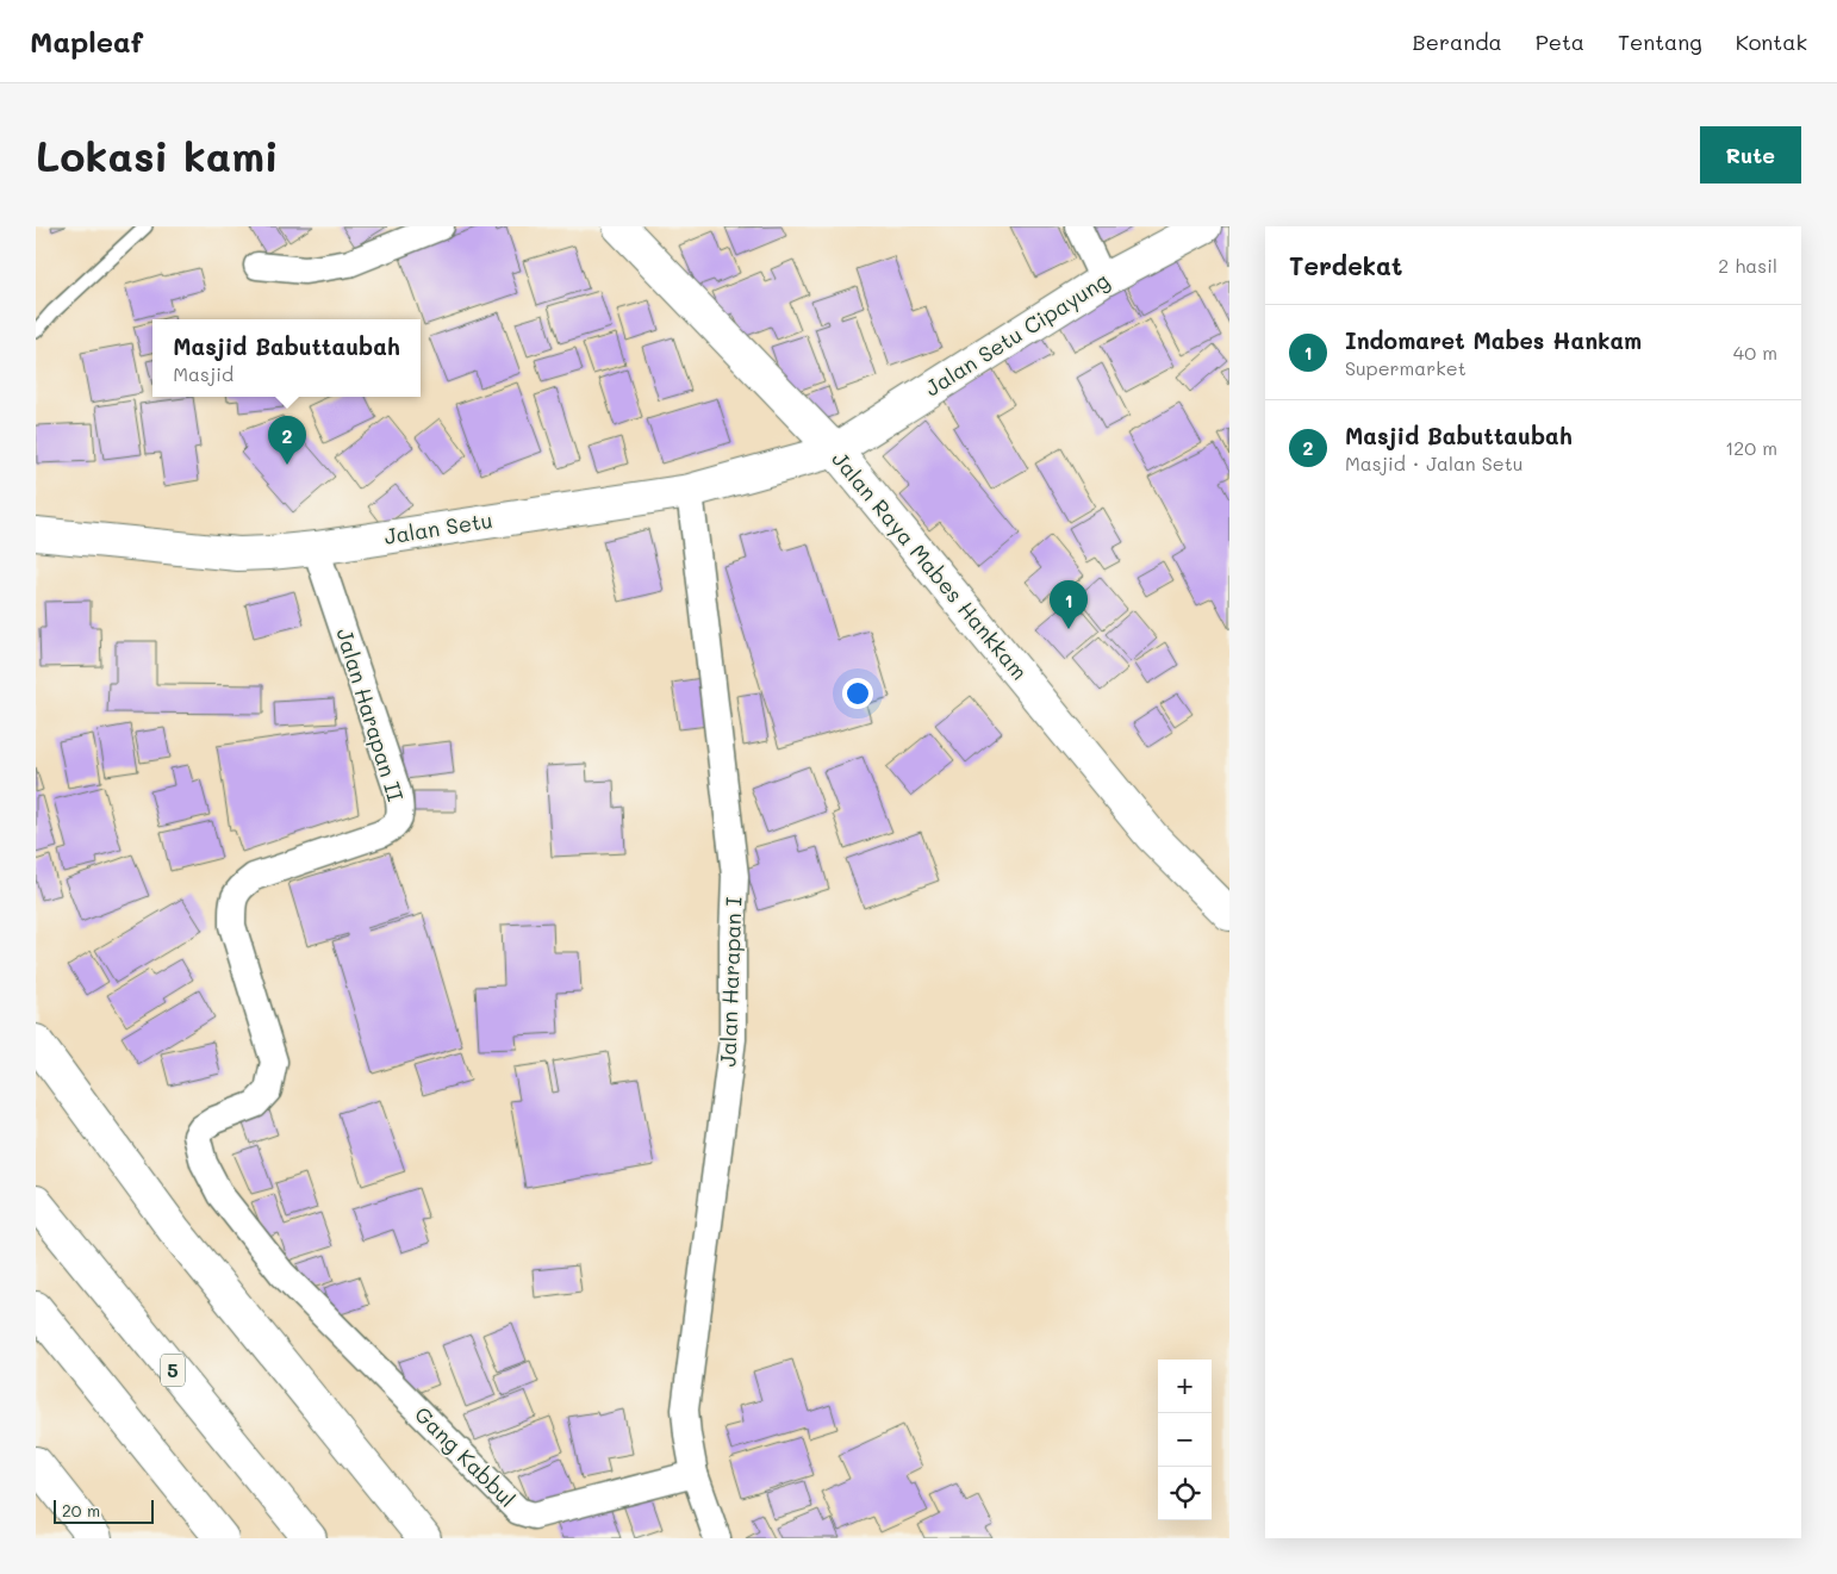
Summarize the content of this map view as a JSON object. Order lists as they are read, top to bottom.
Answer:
{
  "streets": {
    "main road": [
      "Jalan Setu Cipayung",
      "Jalan Setu",
      "Jalan Raya Mabes Hankkam",
      "5"
    ],
    "street": ["Jalan Harapan II", "Jalan Harapan I", "Gang Kabbul"]
  },
  "crossings": [
    ["Jalan Setu Cipayung", "Jalan Setu"],
    ["Jalan Setu Cipayung", "Jalan Raya Mabes Hankkam"],
    ["Jalan Setu", "Jalan Raya Mabes Hankkam"],
    ["Jalan Setu", "Jalan Harapan II"],
    ["Jalan Setu", "Jalan Harapan I"],
    ["Jalan Harapan II", "Gang Kabbul"],
    ["Jalan Harapan I", "Gang Kabbul"]
  ],
  "scale_bar": "20 m",
  "page": {
    "header": "Mapleaf",
    "nav": [
      "Beranda",
      "Peta",
      "Tentang",
      "Kontak"
    ],
    "buttons": "Rute",
    "title": "Lokasi kami",
    "heading": ["Terdekat", "2 hasil"],
    "list": [
      {
        "mark": "1",
        "name": "Indomaret Mabes Hankam",
        "note": "Supermarket",
        "value": "40 m"
      },
      {
        "mark": "2",
        "name": "Masjid Babuttaubah",
        "note": "Masjid · Jalan Setu",
        "value": "120 m"
      }
    ],
    "popup": ["Masjid Babuttaubah", "Masjid"],
    "pins": ["2", "1"],
    "map_buttons": ["+", "−"],
    "scale": "20 m"
  }
}
